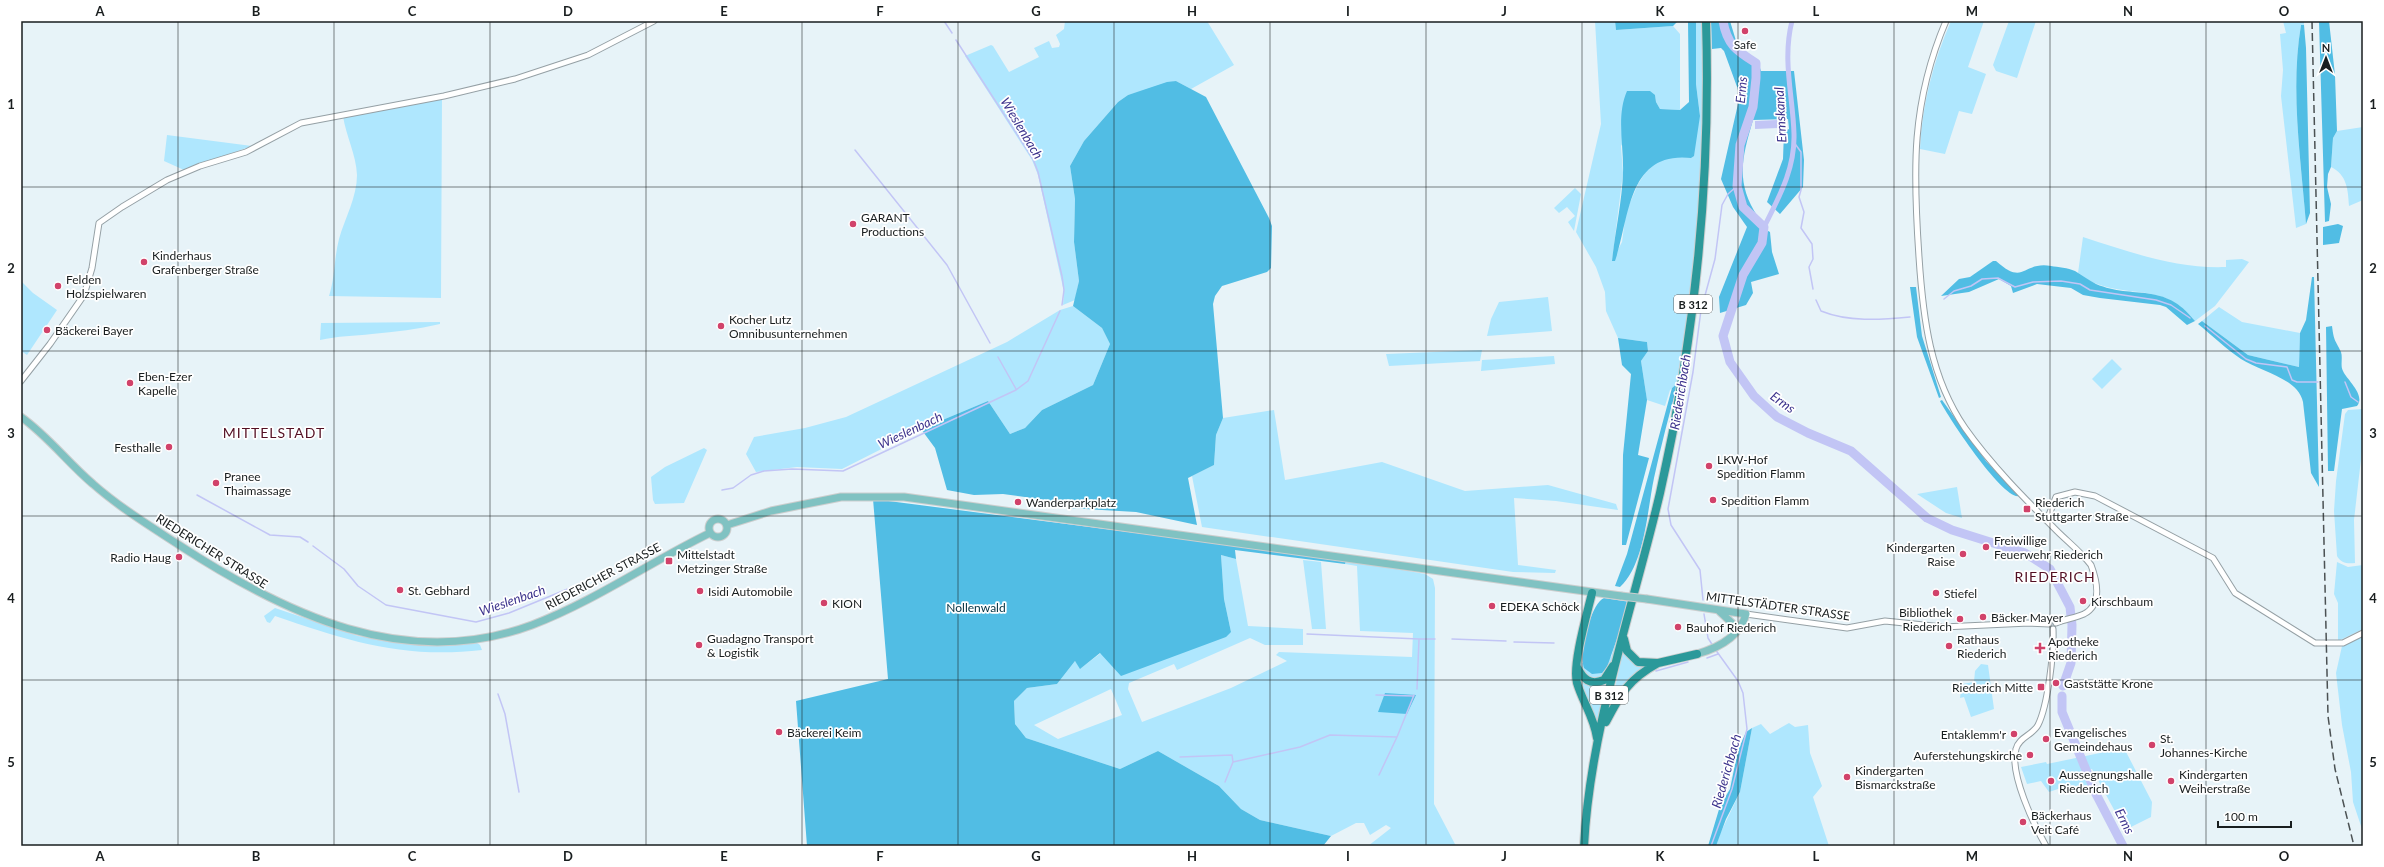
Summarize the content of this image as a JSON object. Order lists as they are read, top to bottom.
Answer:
{
  "streets": {
    "highway": ["B 312"],
    "main road": ["RIEDERICHER STRASSE", "MITTELSTÄDTER STRASSE"]
  },
  "crossings": [
    ["RIEDERICHER STRASSE", "MITTELSTÄDTER STRASSE"]
  ],
  "districts": ["MITTELSTADT", "RIEDERICH"],
  "water": [
    "Erms",
    "Ermskanal",
    "Wieslenbach",
    "Riederichbach"
  ],
  "parks": ["Nollenwald"],
  "places": {
    "other": [
      "Safe",
      "GARANT Productions",
      "Kinderhaus Grafenberger Straße",
      "Felden Holzspielwaren",
      "Kocher Lutz Omnibusunternehmen",
      "Bäckerei Bayer",
      "Eben-Ezer Kapelle",
      "Festhalle",
      "LKW-Hof Spedition Flamm",
      "Pranee Thaimassage",
      "Spedition Flamm",
      "Wanderparkplatz",
      "Freiwillige Feuerwehr Riederich",
      "Kindergarten Raise",
      "Radio Haug",
      "St. Gebhard",
      "Isidi Automobile",
      "Stiefel",
      "Kirschbaum",
      "KION",
      "EDEKA Schöck",
      "Bäcker Mayer",
      "Bibliothek Riederich",
      "Bauhof Riederich",
      "Guadagno Transport & Logistik",
      "Rathaus Riederich",
      "Gaststätte Krone",
      "Bäckerei Keim",
      "Entaklemm'r",
      "Evangelisches Gemeindehaus",
      "St. Johannes-Kirche",
      "Auferstehungskirche",
      "Kindergarten Bismarckstraße",
      "Aussegnungshalle Riederich",
      "Kindergarten Weiherstraße",
      "Bäckerhaus Veit Café"
    ],
    "transit": ["Riederich Stuttgarter Straße", "Mittelstadt Metzinger Straße", "Riederich Mitte"],
    "health": ["Apotheke Riederich"]
  },
  "scale_bar": "100 m",
  "north": "top",
  "grid": {
    "columns": [
      "A",
      "B",
      "C",
      "D",
      "E",
      "F",
      "G",
      "H",
      "I",
      "J",
      "K",
      "L",
      "M",
      "N",
      "O"
    ],
    "rows": [
      "1",
      "2",
      "3",
      "4",
      "5"
    ]
  }
}
